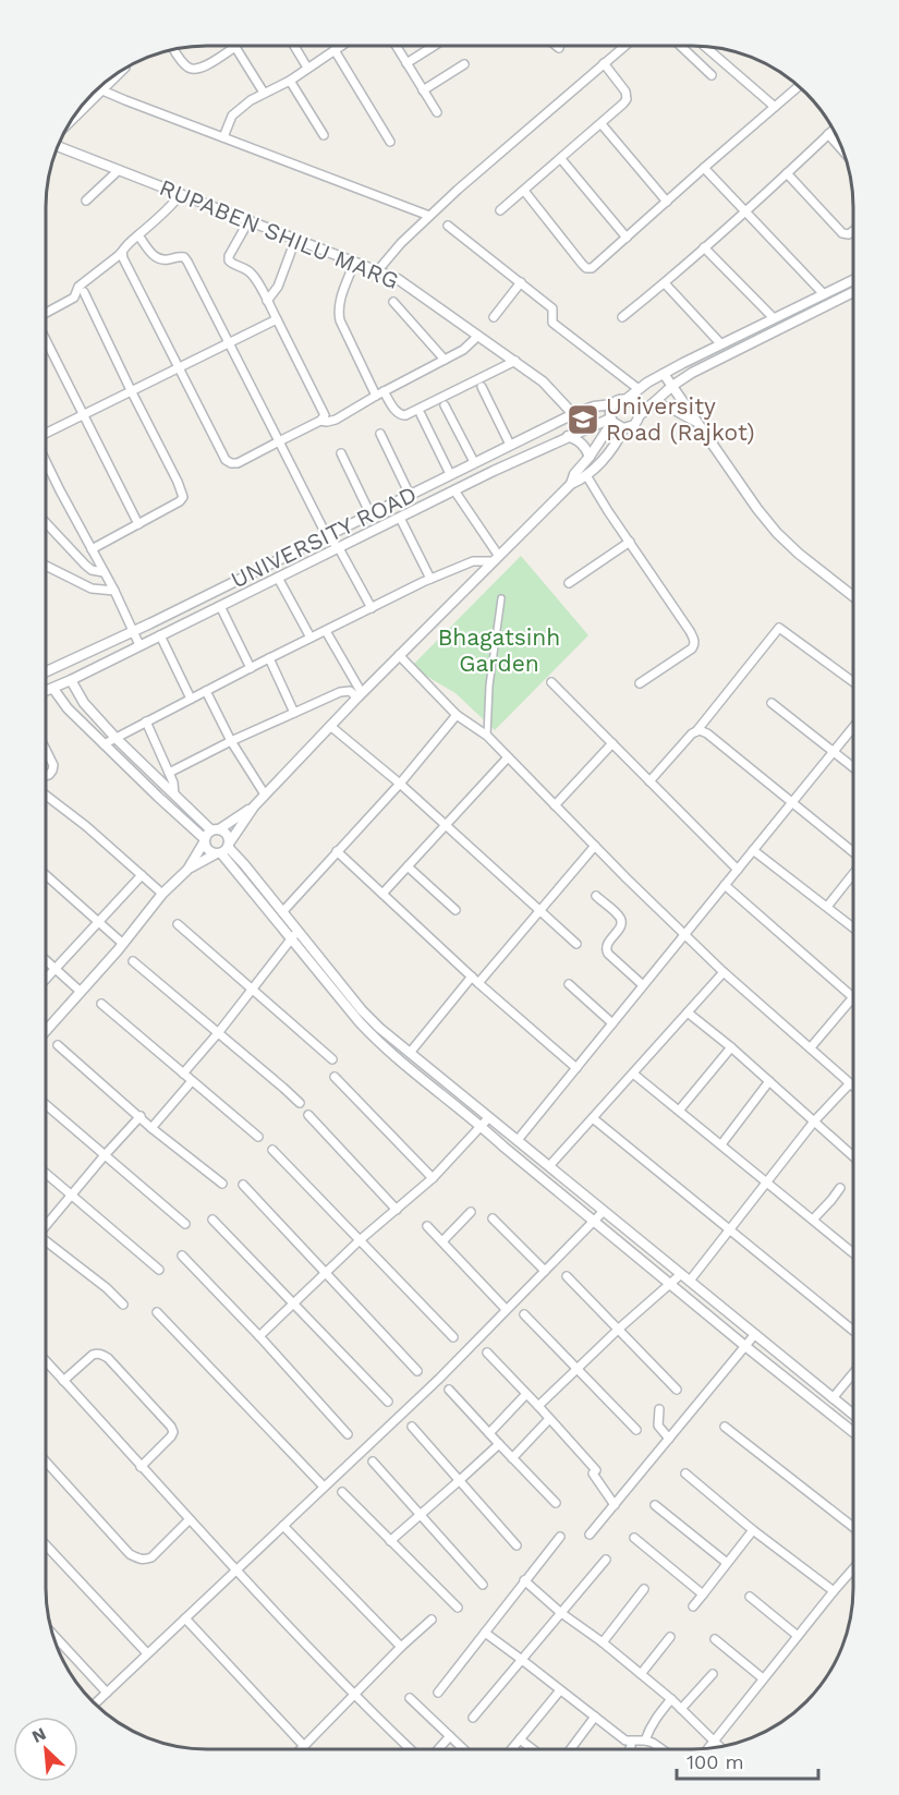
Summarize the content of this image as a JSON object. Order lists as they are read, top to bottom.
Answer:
{
  "streets": {
    "street": ["RUPABEN SHILU MARG", "UNIVERSITY ROAD"]
  },
  "crossings": [
    ["RUPABEN SHILU MARG", "UNIVERSITY ROAD"]
  ],
  "parks": ["Bhagatsinh Garden"],
  "places": {
    "school or university": ["University Road (Rajkot)"]
  },
  "scale_bar": "100 m",
  "north": "top left"
}
